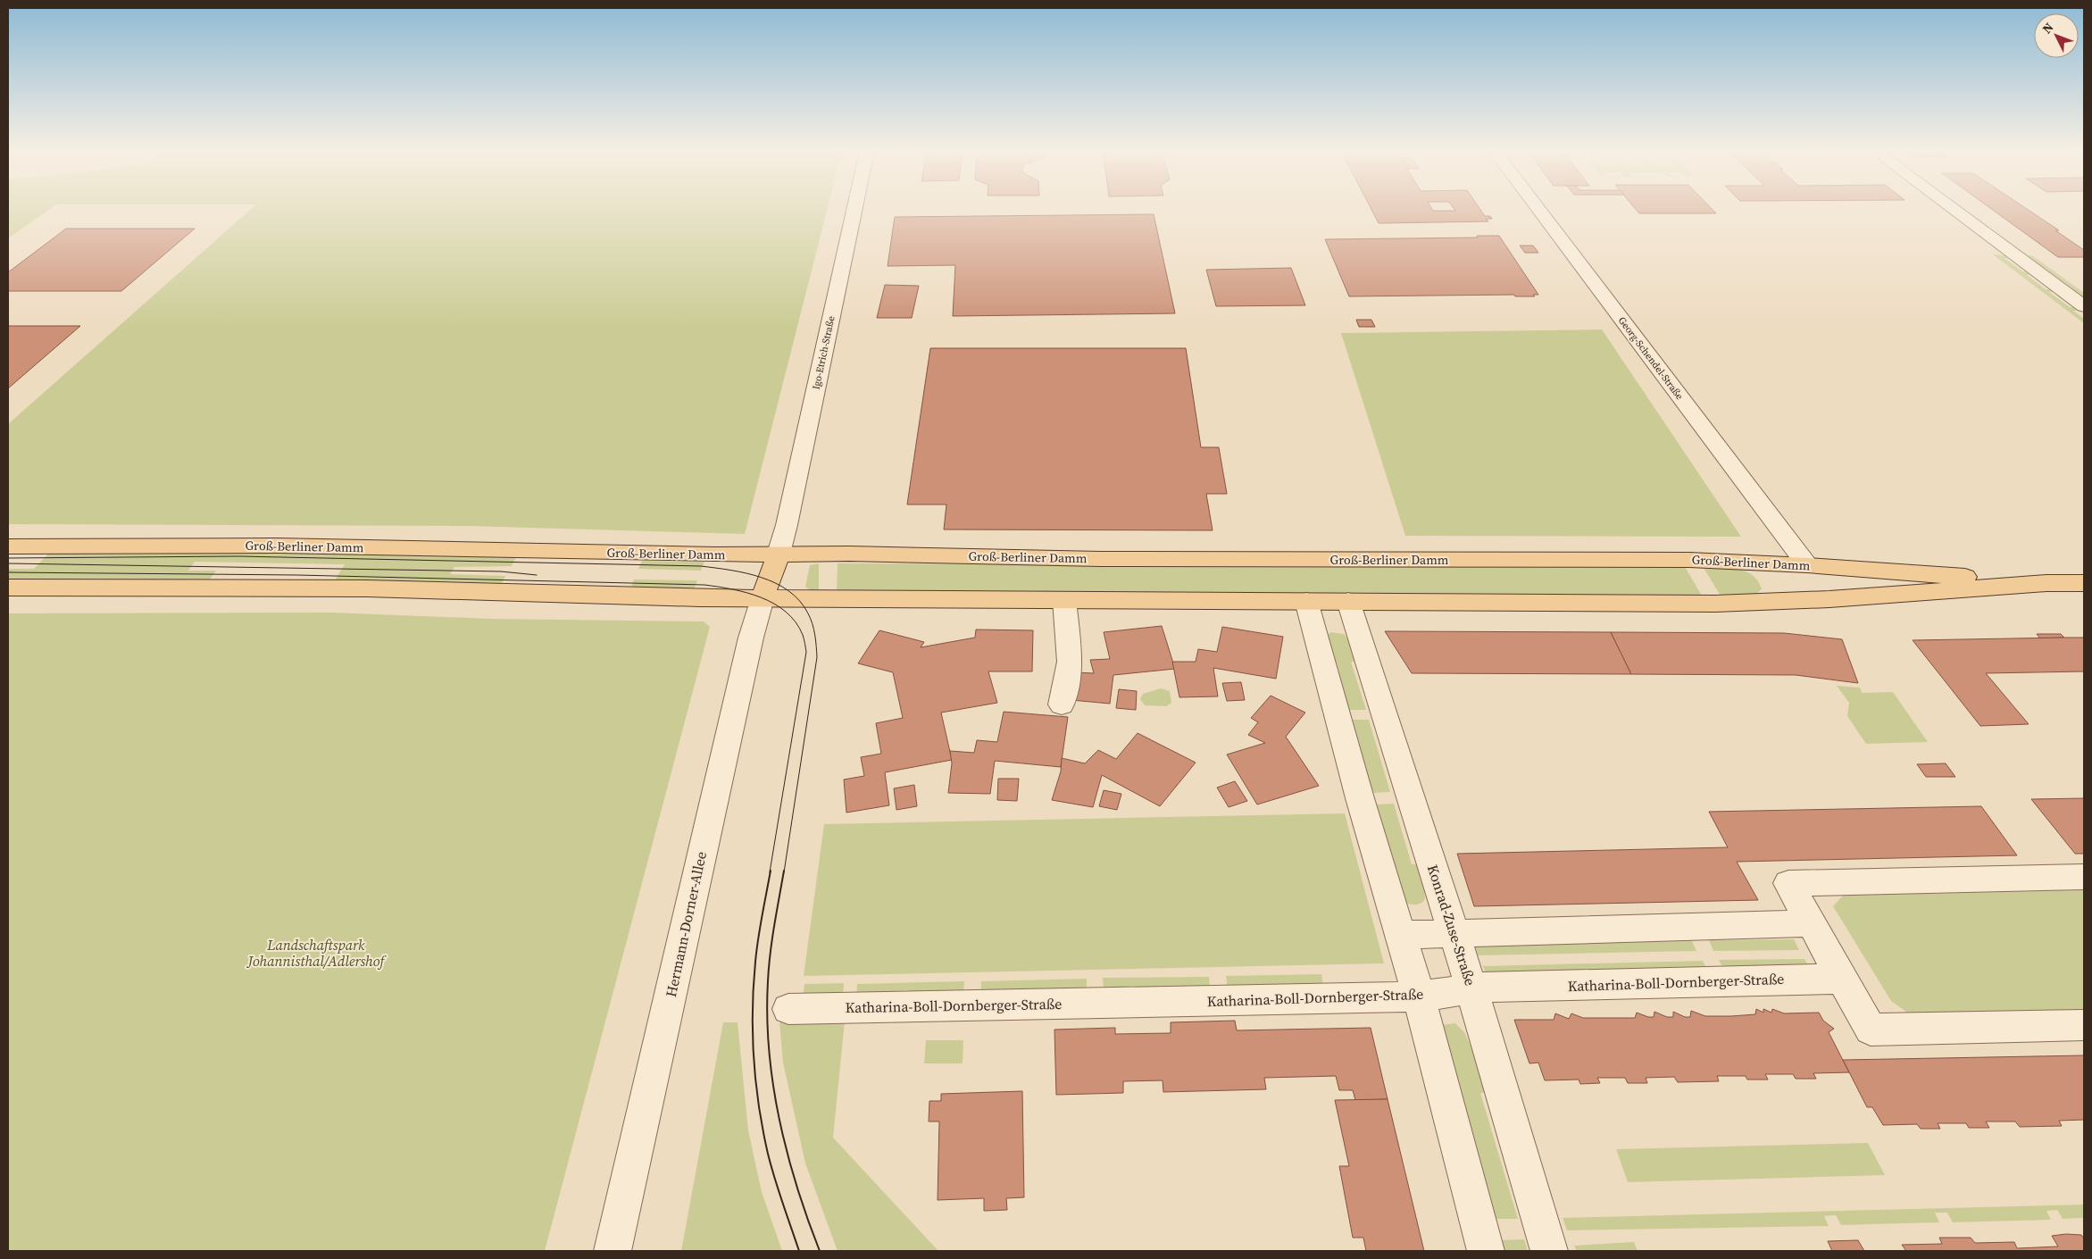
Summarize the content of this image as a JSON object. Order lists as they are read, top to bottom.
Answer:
{
  "streets": {
    "main road": ["Groß-Berliner Damm"],
    "street": [
      "Igo-Etrich-Straße",
      "Georg-Schendel-Straße",
      "Hermann-Dorner-Allee",
      "Konrad-Zuse-Straße",
      "Katharina-Boll-Dornberger-Straße"
    ]
  },
  "crossings": [
    ["Igo-Etrich-Straße", "Groß-Berliner Damm"],
    ["Georg-Schendel-Straße", "Groß-Berliner Damm"],
    ["Groß-Berliner Damm", "Hermann-Dorner-Allee"],
    ["Groß-Berliner Damm", "Konrad-Zuse-Straße"],
    ["Konrad-Zuse-Straße", "Katharina-Boll-Dornberger-Straße"]
  ],
  "parks": ["Landschaftspark Johannisthal/Adlershof"],
  "north": "top left"
}
